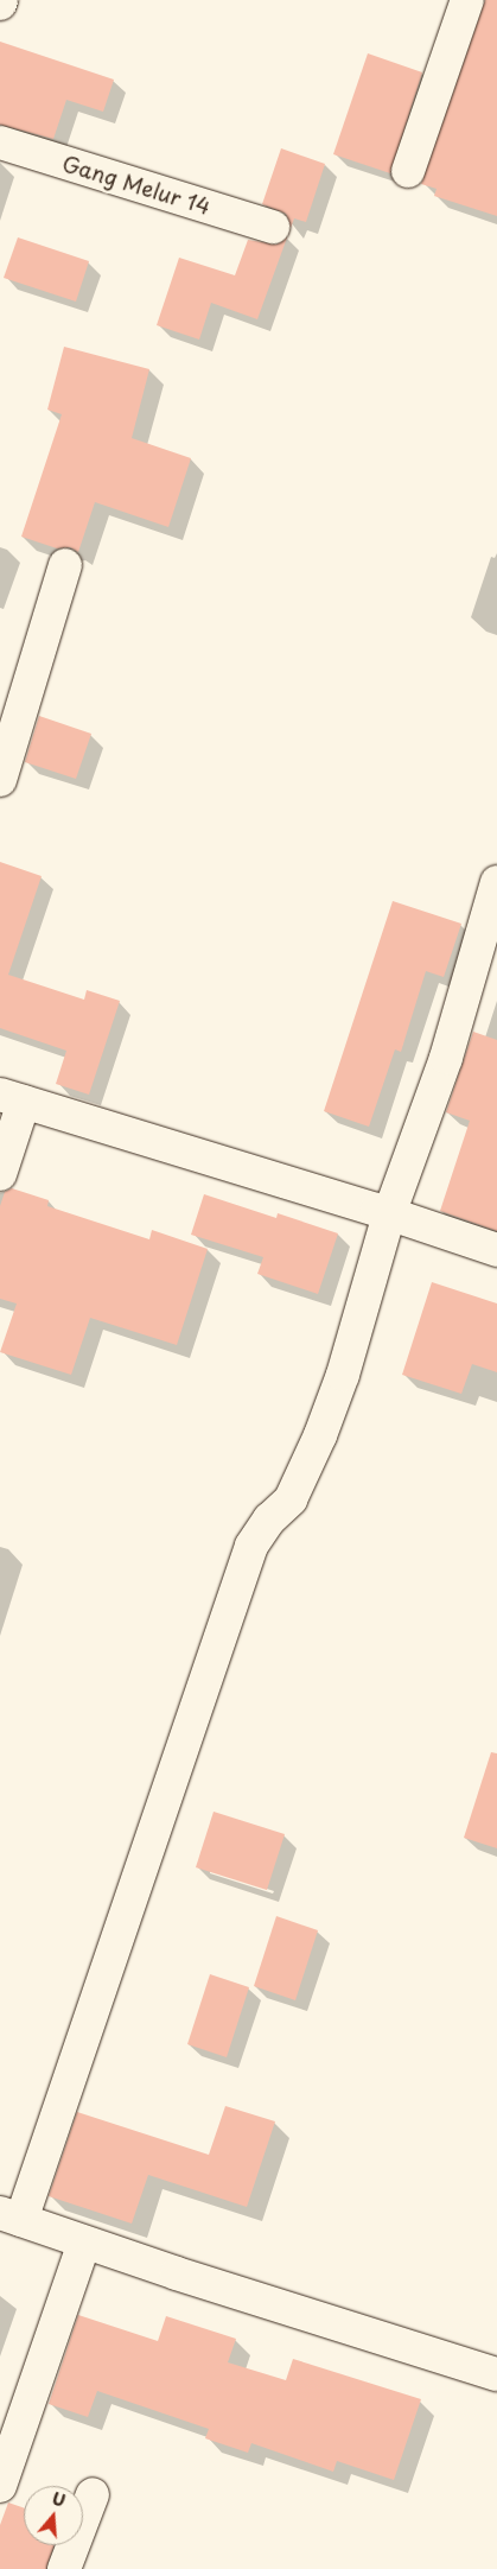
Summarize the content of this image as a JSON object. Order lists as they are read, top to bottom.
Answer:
{
  "streets": {
    "street": ["Gang Melur 14"]
  },
  "north": "top"
}
